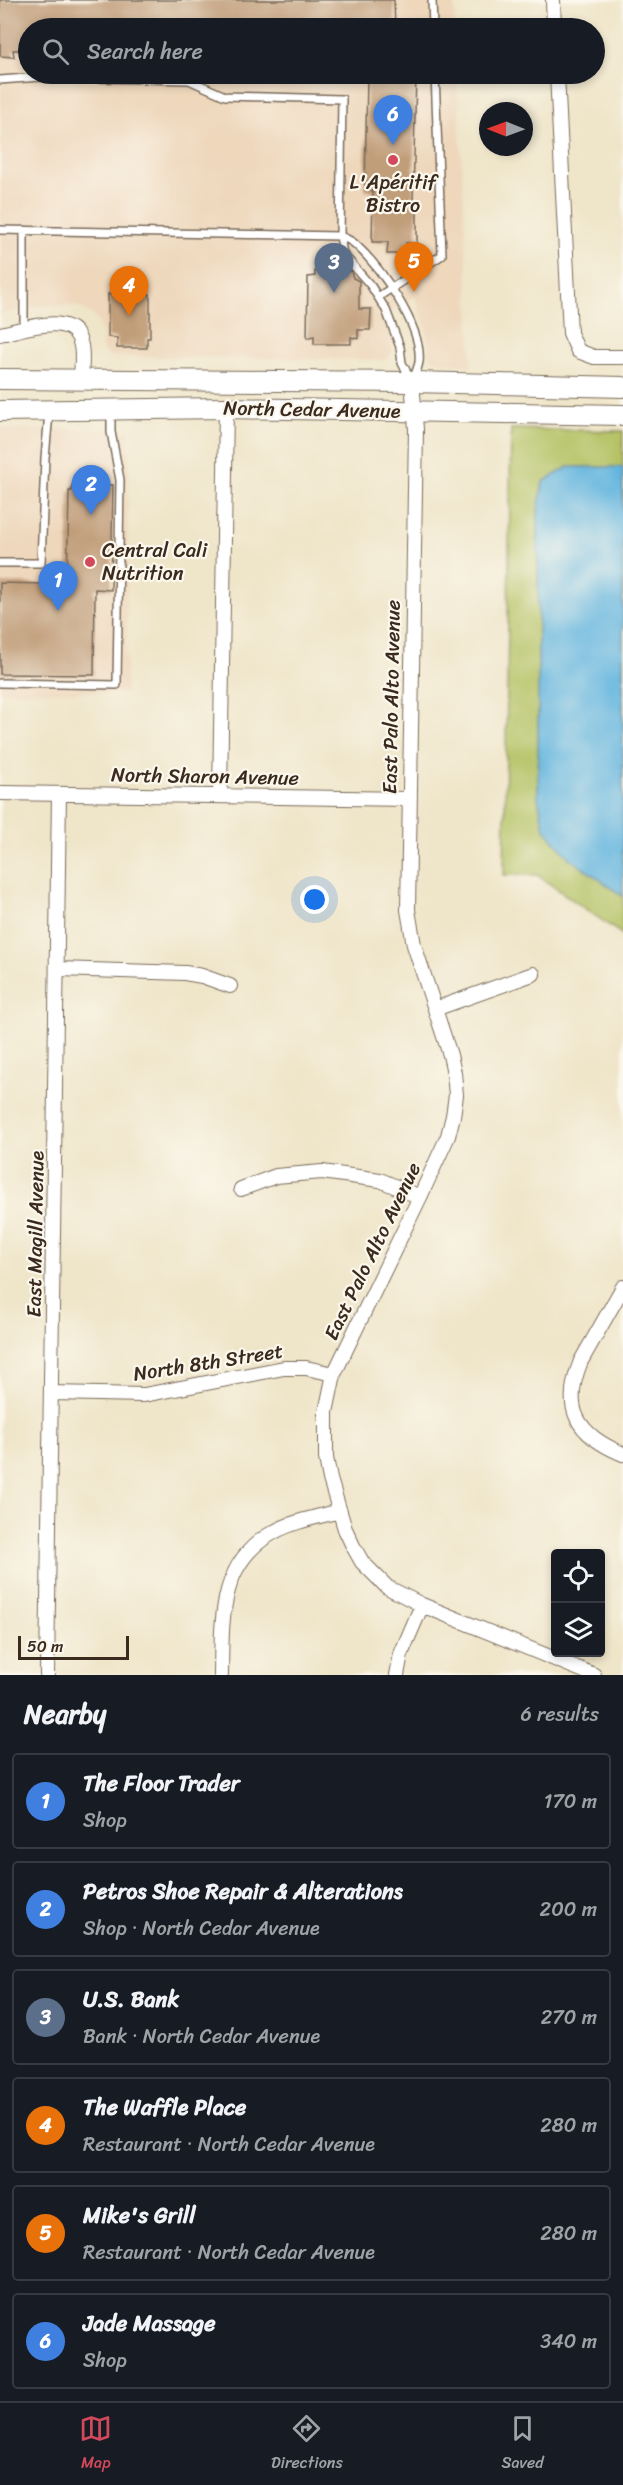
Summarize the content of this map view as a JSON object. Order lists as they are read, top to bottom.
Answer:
{
  "streets": {
    "main road": ["North Cedar Avenue"],
    "street": [
      "East Palo Alto Avenue",
      "North Sharon Avenue",
      "East Magill Avenue",
      "North 8th Street"
    ]
  },
  "crossings": [
    ["North Cedar Avenue", "East Palo Alto Avenue"],
    ["East Palo Alto Avenue", "North Sharon Avenue"],
    ["East Palo Alto Avenue", "North 8th Street"],
    ["North Sharon Avenue", "East Magill Avenue"],
    ["East Magill Avenue", "North 8th Street"]
  ],
  "places": ["L'Apéritif Bistro", "Central Cali Nutrition"],
  "scale_bar": "50 m",
  "north": "left",
  "page": {
    "search": "Search here",
    "pins": [
      "6",
      "5",
      "3",
      "4",
      "2",
      "1"
    ],
    "scale": "50 m",
    "heading": ["Nearby", "6 results"],
    "list": [
      {
        "mark": "1",
        "name": "The Floor Trader",
        "note": "Shop",
        "value": "170 m"
      },
      {
        "mark": "2",
        "name": "Petros Shoe Repair & Alterations",
        "note": "Shop · North Cedar Avenue",
        "value": "200 m"
      },
      {
        "mark": "3",
        "name": "U.S. Bank",
        "note": "Bank · North Cedar Avenue",
        "value": "270 m"
      },
      {
        "mark": "4",
        "name": "The Waffle Place",
        "note": "Restaurant · North Cedar Avenue",
        "value": "280 m"
      },
      {
        "mark": "5",
        "name": "Mike's Grill",
        "note": "Restaurant · North Cedar Avenue",
        "value": "280 m"
      },
      {
        "mark": "6",
        "name": "Jade Massage",
        "note": "Shop",
        "value": "340 m"
      }
    ],
    "nav": ["Map", "Directions", "Saved"]
  }
}
